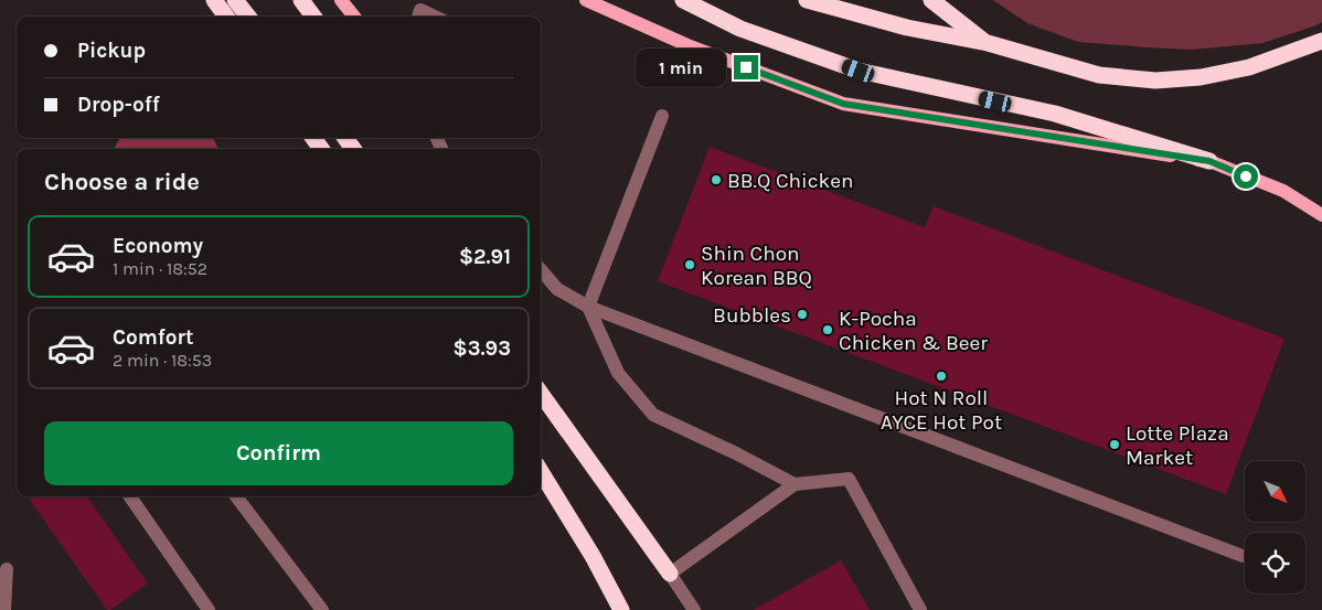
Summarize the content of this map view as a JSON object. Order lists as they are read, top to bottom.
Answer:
{
  "places": [
    "BB.Q Chicken",
    "Shin Chon Korean BBQ",
    "Bubbles",
    "K-Pocha Chicken & Beer",
    "Hot N Roll AYCE Hot Pot",
    "Lotte Plaza Market"
  ],
  "north": "bottom right",
  "page": {
    "banner": ["Pickup", "Drop-off"],
    "bubble": "1 min",
    "heading": "Choose a ride",
    "list": [
      {
        "name": "Economy",
        "note": "1 min · 18:52",
        "value": "$2.91"
      },
      {
        "name": "Comfort",
        "note": "2 min · 18:53",
        "value": "$3.93"
      }
    ],
    "buttons": "Confirm"
  }
}
